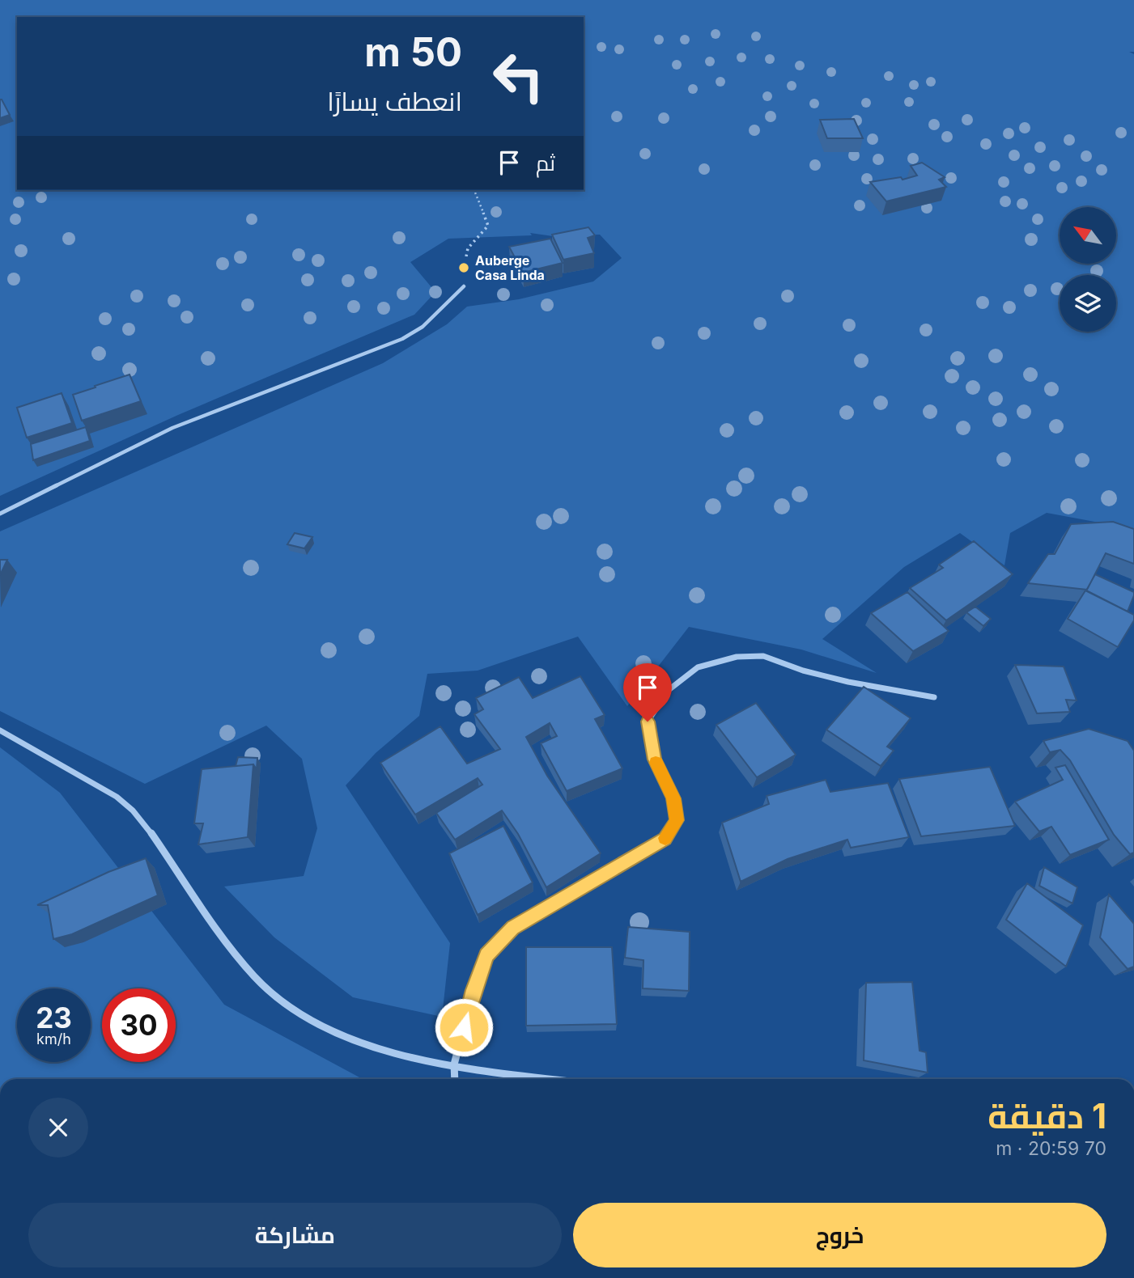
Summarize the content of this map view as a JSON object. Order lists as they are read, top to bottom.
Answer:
{
  "places": ["Auberge Casa Linda"],
  "north": "top left",
  "page": {
    "turn": ["50 m", "انعطف يسارًا"],
    "then": "ثم",
    "speed": "23 km/h",
    "limit": "30",
    "heading": ["1 دقيقة", "70 m · 20:59"],
    "buttons": ["خروج", "مشاركة"]
  }
}
